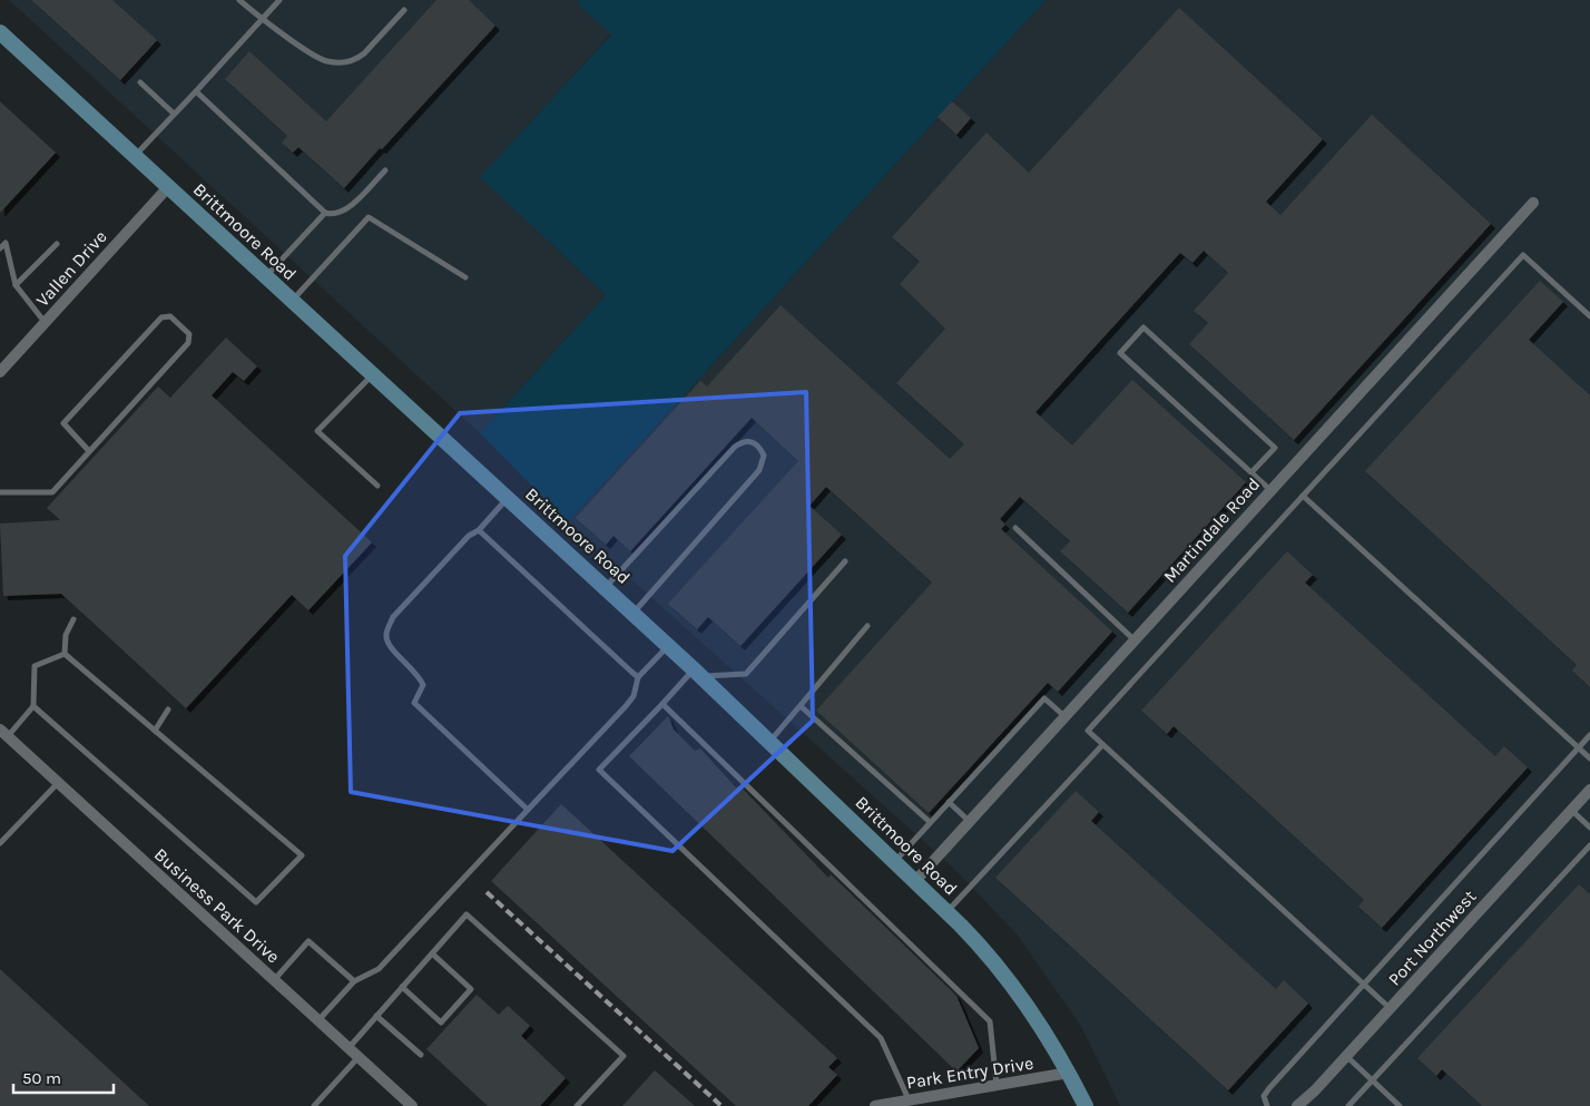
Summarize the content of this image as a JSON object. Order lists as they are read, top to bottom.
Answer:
{
  "streets": {
    "main road": ["Brittmoore Road"],
    "street": [
      "Vallen Drive",
      "Martindale Road",
      "Business Park Drive",
      "Port Northwest",
      "Park Entry Drive"
    ]
  },
  "crossings": [
    ["Brittmoore Road", "Vallen Drive"],
    ["Brittmoore Road", "Martindale Road"],
    ["Brittmoore Road", "Park Entry Drive"]
  ],
  "scale_bar": "50 m"
}
